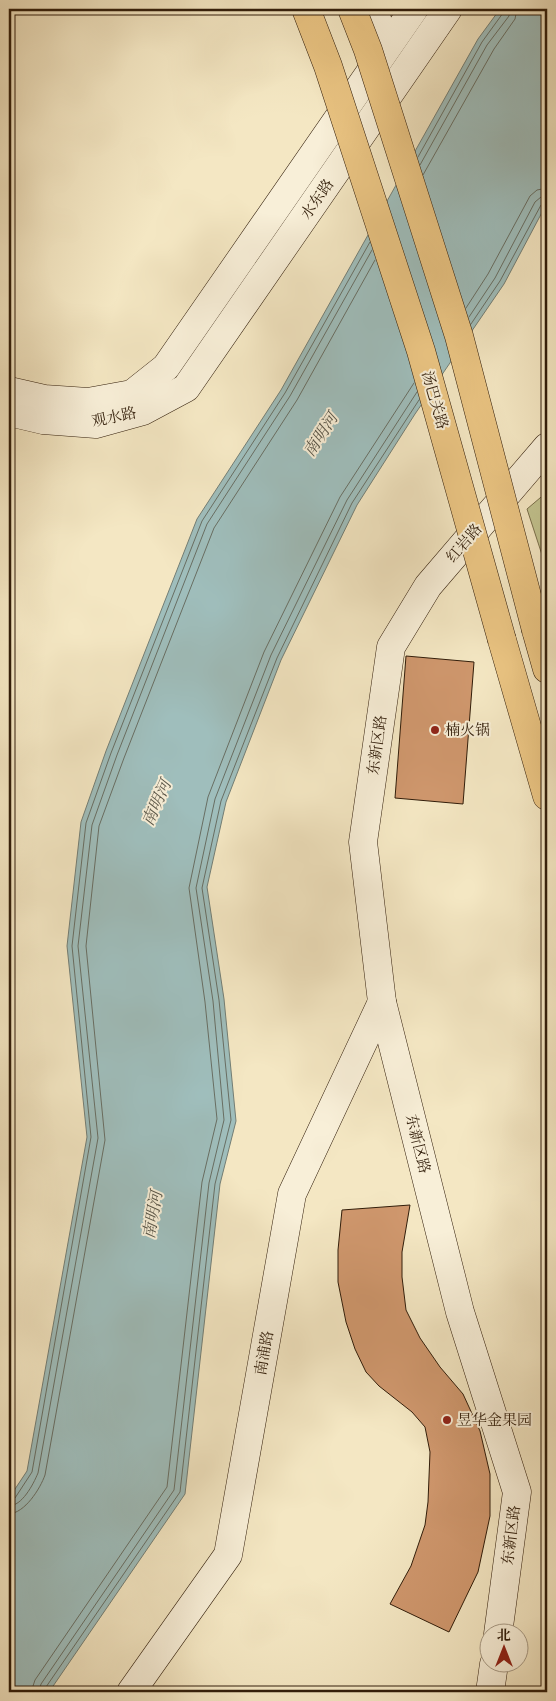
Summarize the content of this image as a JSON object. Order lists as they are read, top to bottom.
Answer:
{
  "streets": {
    "highway": ["汤巴关路"],
    "street": [
      "水东路",
      "观水路",
      "红岩路",
      "东新区路",
      "南浦路"
    ]
  },
  "crossings": [
    ["水东路", "观水路"],
    ["红岩路", "东新区路"],
    ["东新区路", "南浦路"]
  ],
  "water": ["南明河"],
  "places": ["楠火锅", "昱华金果园"],
  "north": "top"
}
